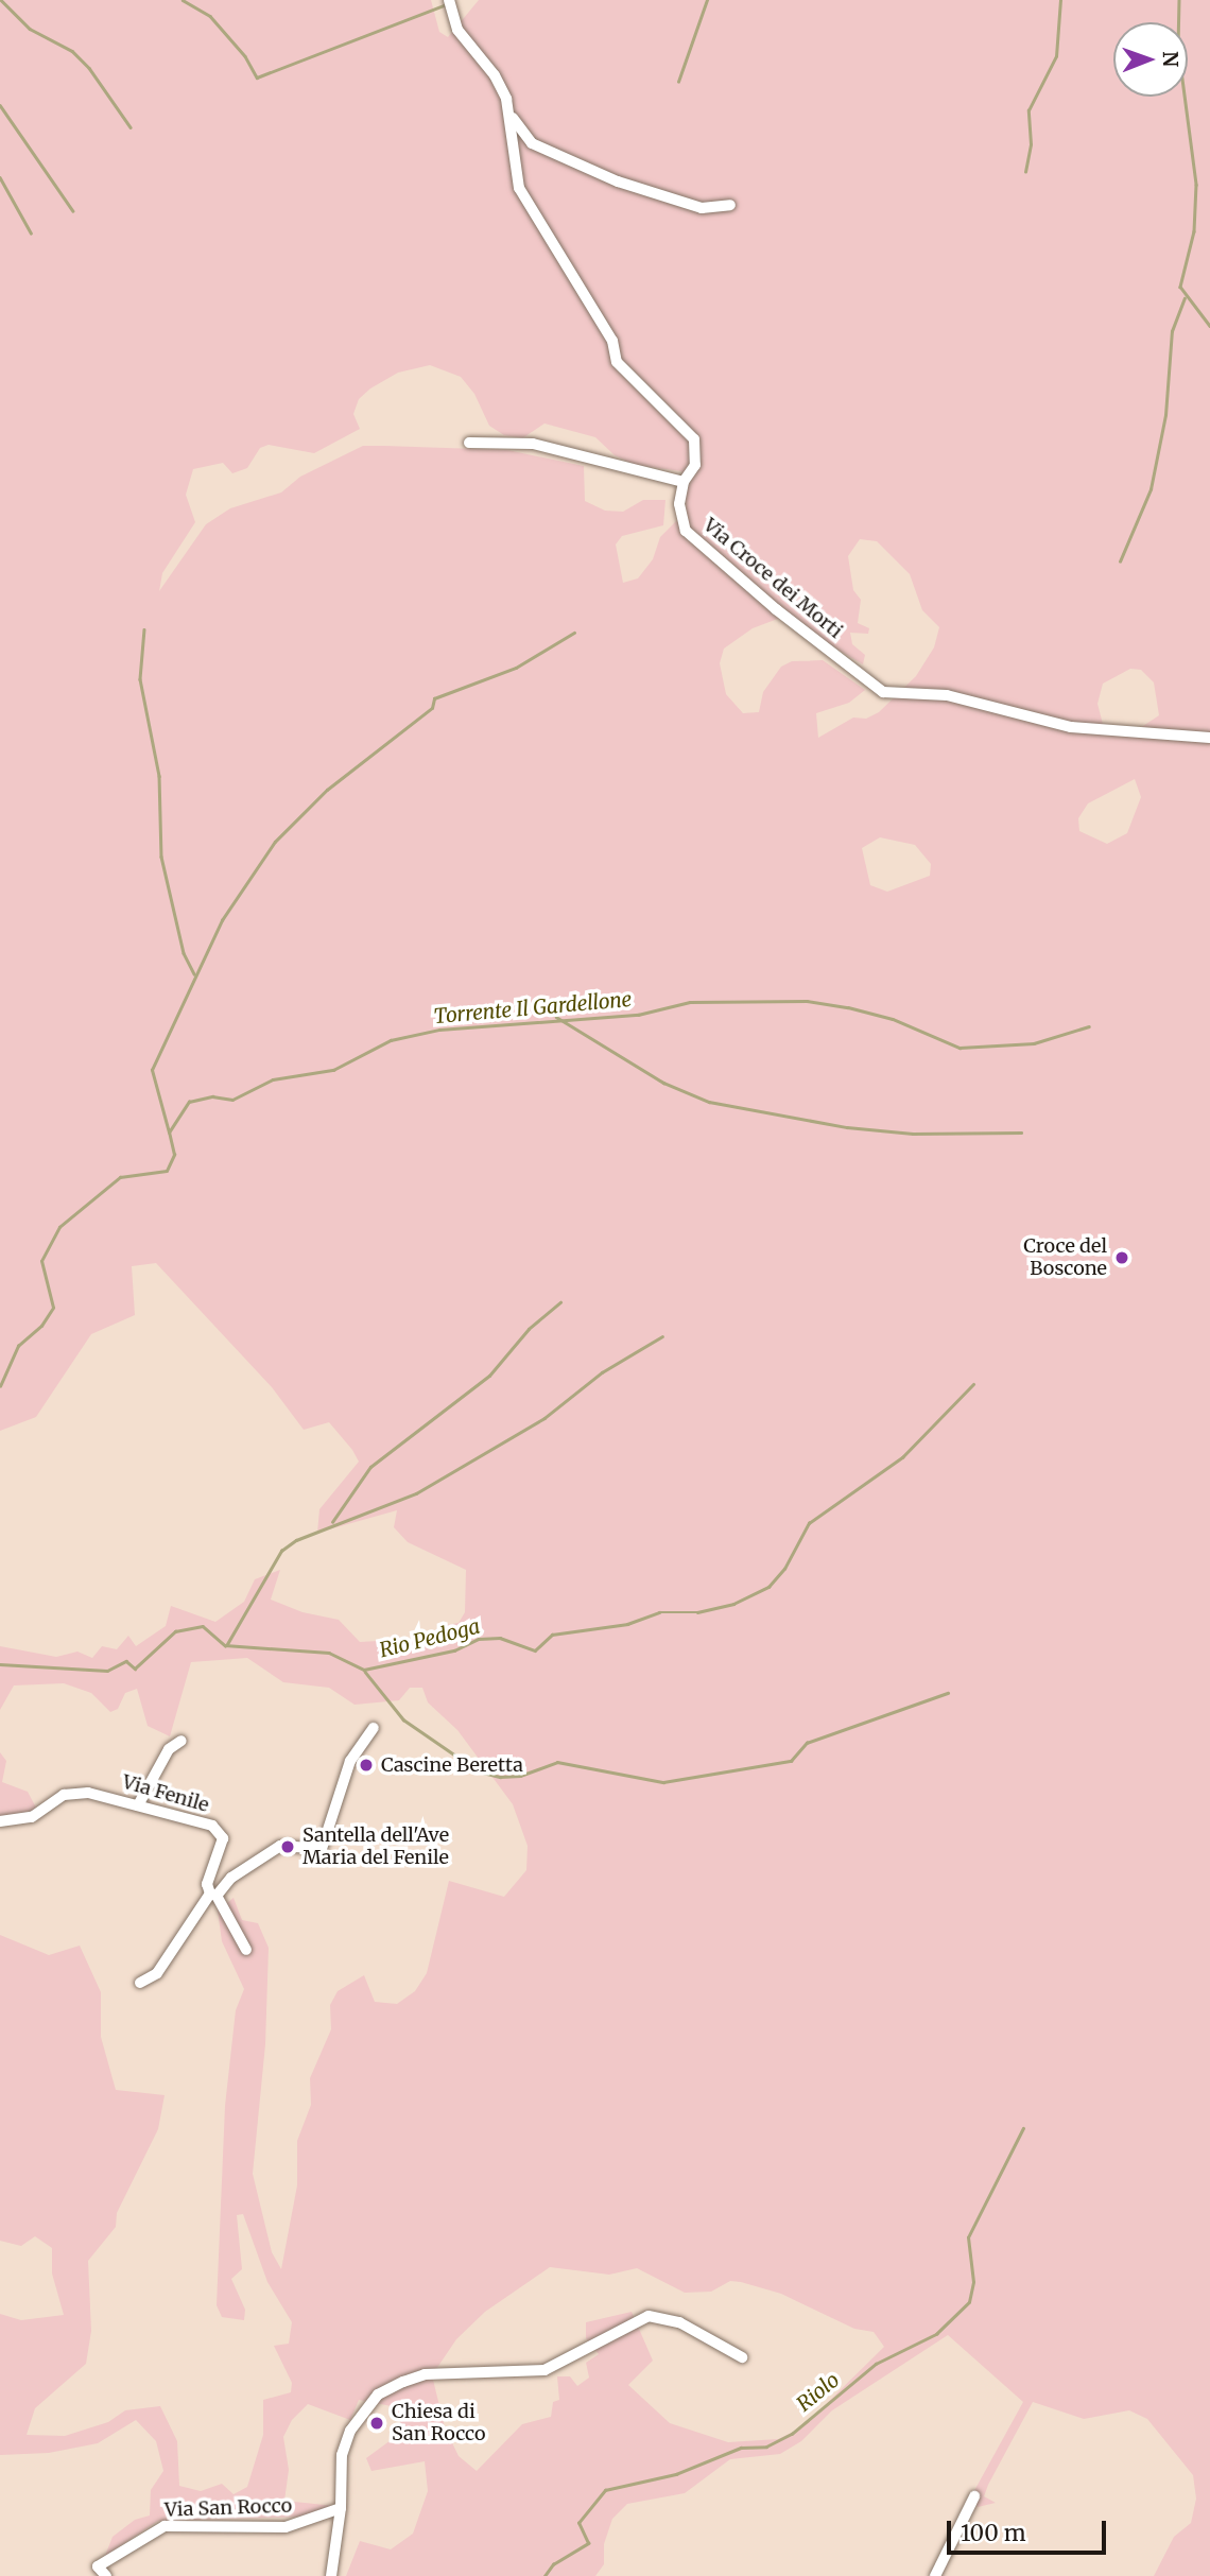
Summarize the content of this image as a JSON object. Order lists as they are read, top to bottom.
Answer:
{
  "streets": {
    "street": ["Via Croce dei Morti", "Via Fenile", "Via San Rocco"]
  },
  "water": ["Torrente Il Gardellone", "Rio Pedoga", "Riolo"],
  "places": [
    "Croce del Boscone",
    "Cascine Beretta",
    "Santella dell'Ave Maria del Fenile",
    "Chiesa di San Rocco"
  ],
  "scale_bar": "100 m",
  "north": "right"
}
